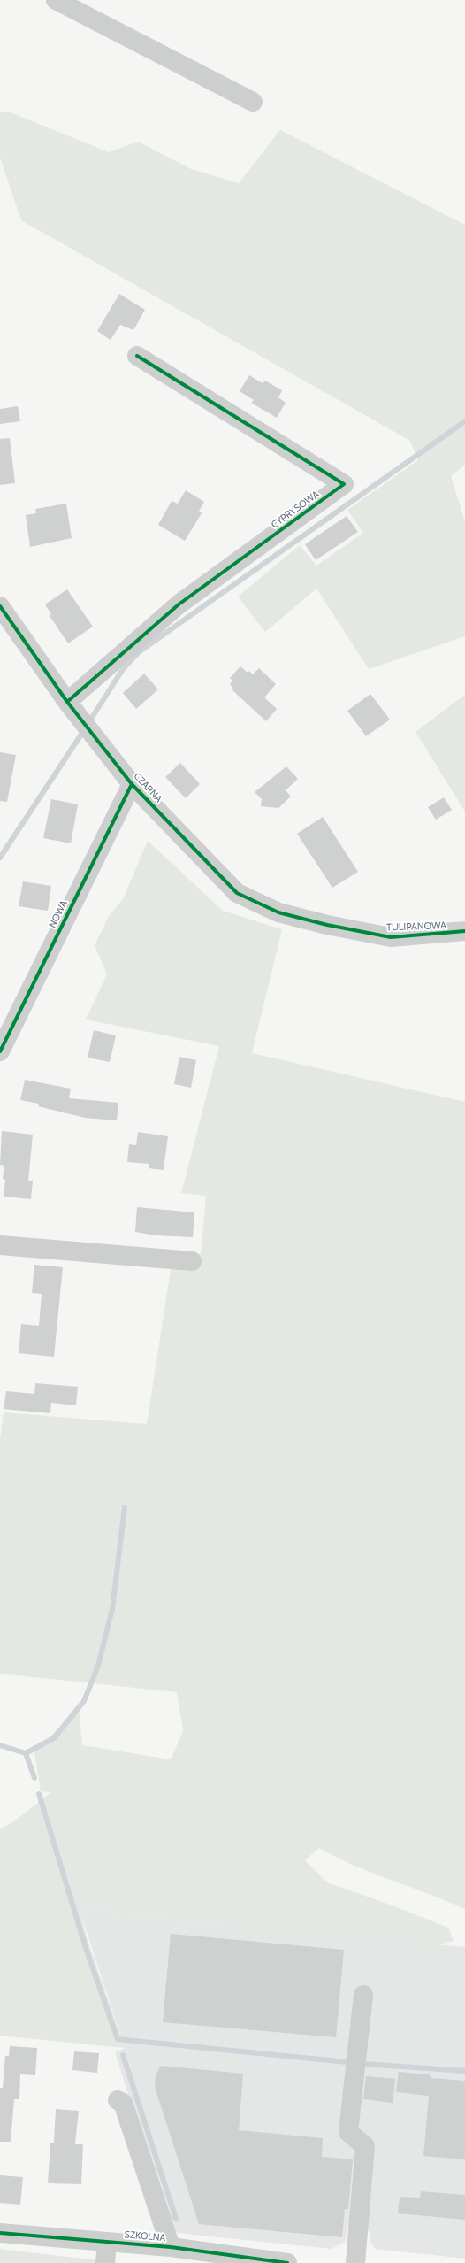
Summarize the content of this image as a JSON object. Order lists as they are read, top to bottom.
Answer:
{
  "streets": {
    "street": [
      "CYPRYSOWA",
      "CZARNA",
      "NOWA",
      "TULIPANOWA",
      "SZKOLNA"
    ]
  },
  "crossings": [
    ["CYPRYSOWA", "CZARNA"],
    ["CZARNA", "NOWA"],
    ["CZARNA", "TULIPANOWA"]
  ]
}
